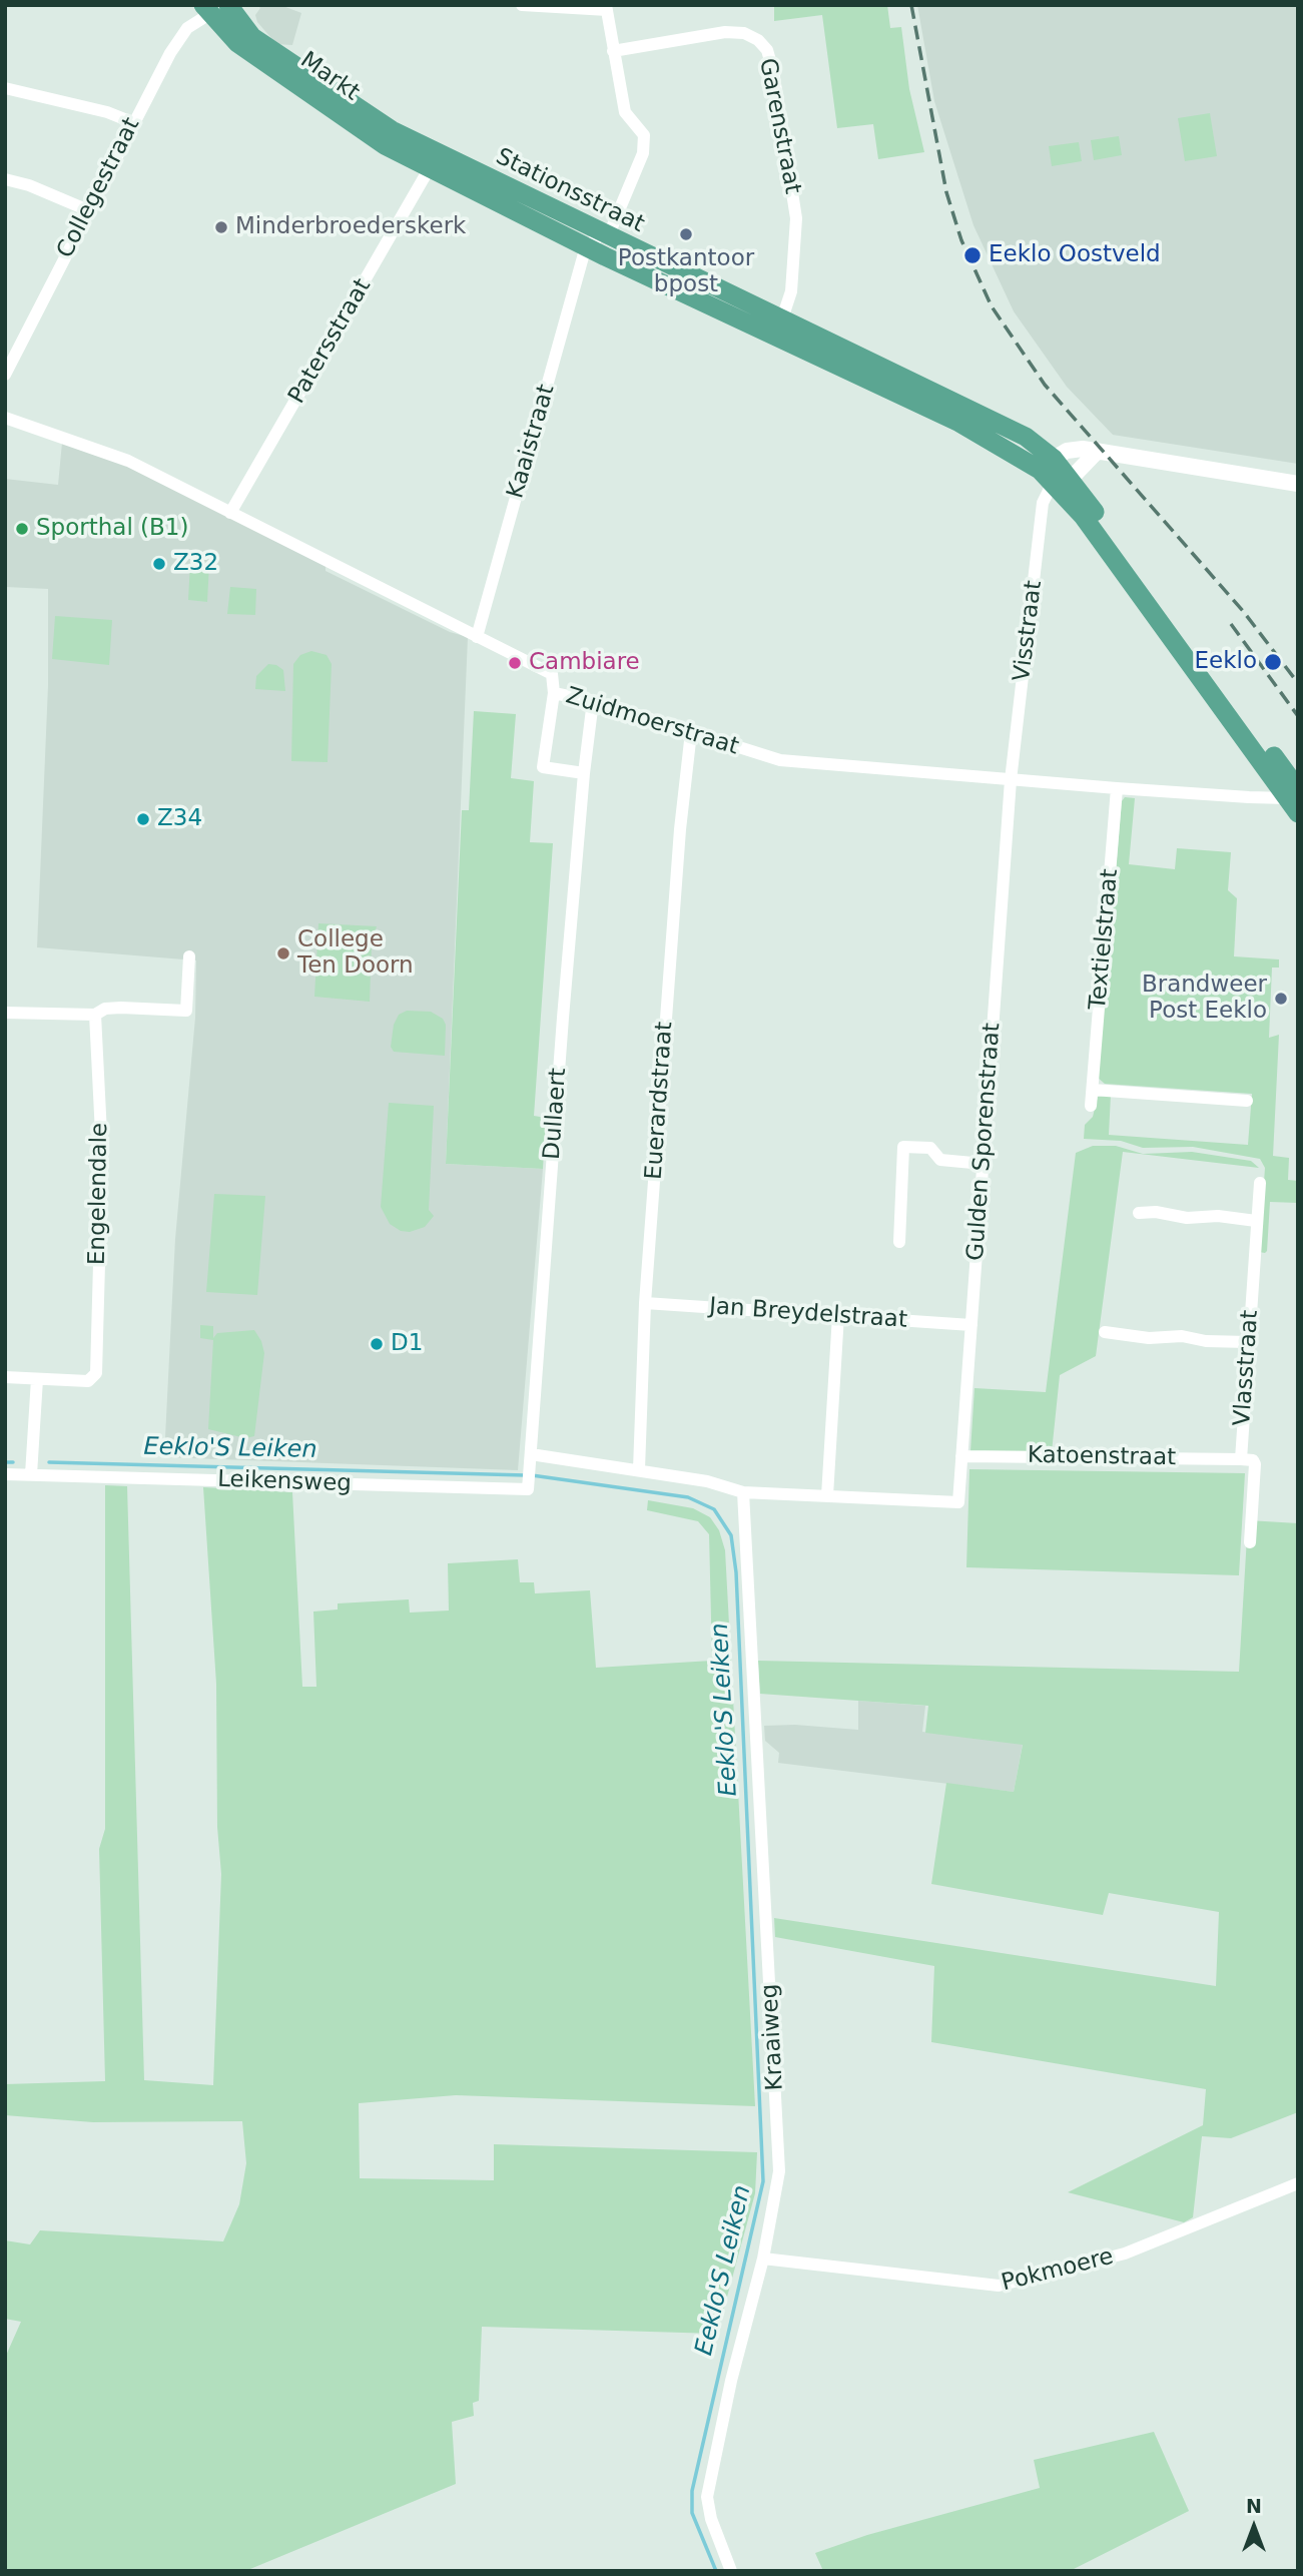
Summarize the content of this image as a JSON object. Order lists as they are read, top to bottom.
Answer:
{
  "streets": {
    "main road": ["Markt", "Stationsstraat"],
    "street": [
      "Garenstraat",
      "Collegestraat",
      "Patersstraat",
      "Kaaistraat",
      "Visstraat",
      "Zuidmoerstraat",
      "Textielstraat",
      "Euerardstraat",
      "Dullaert",
      "Gulden Sporenstraat",
      "Engelendale",
      "Jan Breydelstraat",
      "Vlasstraat",
      "Katoenstraat",
      "Leikensweg",
      "Kraaiweg",
      "Pokmoere"
    ]
  },
  "crossings": [
    ["Markt", "Collegestraat"],
    ["Markt", "Stationsstraat"],
    ["Garenstraat", "Stationsstraat"],
    ["Stationsstraat", "Patersstraat"],
    ["Stationsstraat", "Kaaistraat"],
    ["Stationsstraat", "Visstraat"],
    ["Patersstraat", "Zuidmoerstraat"],
    ["Kaaistraat", "Zuidmoerstraat"],
    ["Visstraat", "Zuidmoerstraat"],
    ["Visstraat", "Gulden Sporenstraat"],
    ["Zuidmoerstraat", "Textielstraat"],
    ["Zuidmoerstraat", "Euerardstraat"],
    ["Zuidmoerstraat", "Dullaert"],
    ["Zuidmoerstraat", "Gulden Sporenstraat"],
    ["Euerardstraat", "Jan Breydelstraat"],
    ["Dullaert", "Leikensweg"],
    ["Gulden Sporenstraat", "Jan Breydelstraat"],
    ["Gulden Sporenstraat", "Katoenstraat"],
    ["Vlasstraat", "Katoenstraat"],
    ["Kraaiweg", "Pokmoere"]
  ],
  "water": ["Eeklo'S Leiken"],
  "places": [
    "Minderbroederskerk",
    "Postkantoor bpost",
    "Eeklo Oostveld",
    "Sporthal (B1)",
    "Z32",
    "Eeklo",
    "Cambiare",
    "Z34",
    "College Ten Doorn",
    "Brandweer Post Eeklo",
    "D1"
  ],
  "north": "top"
}
